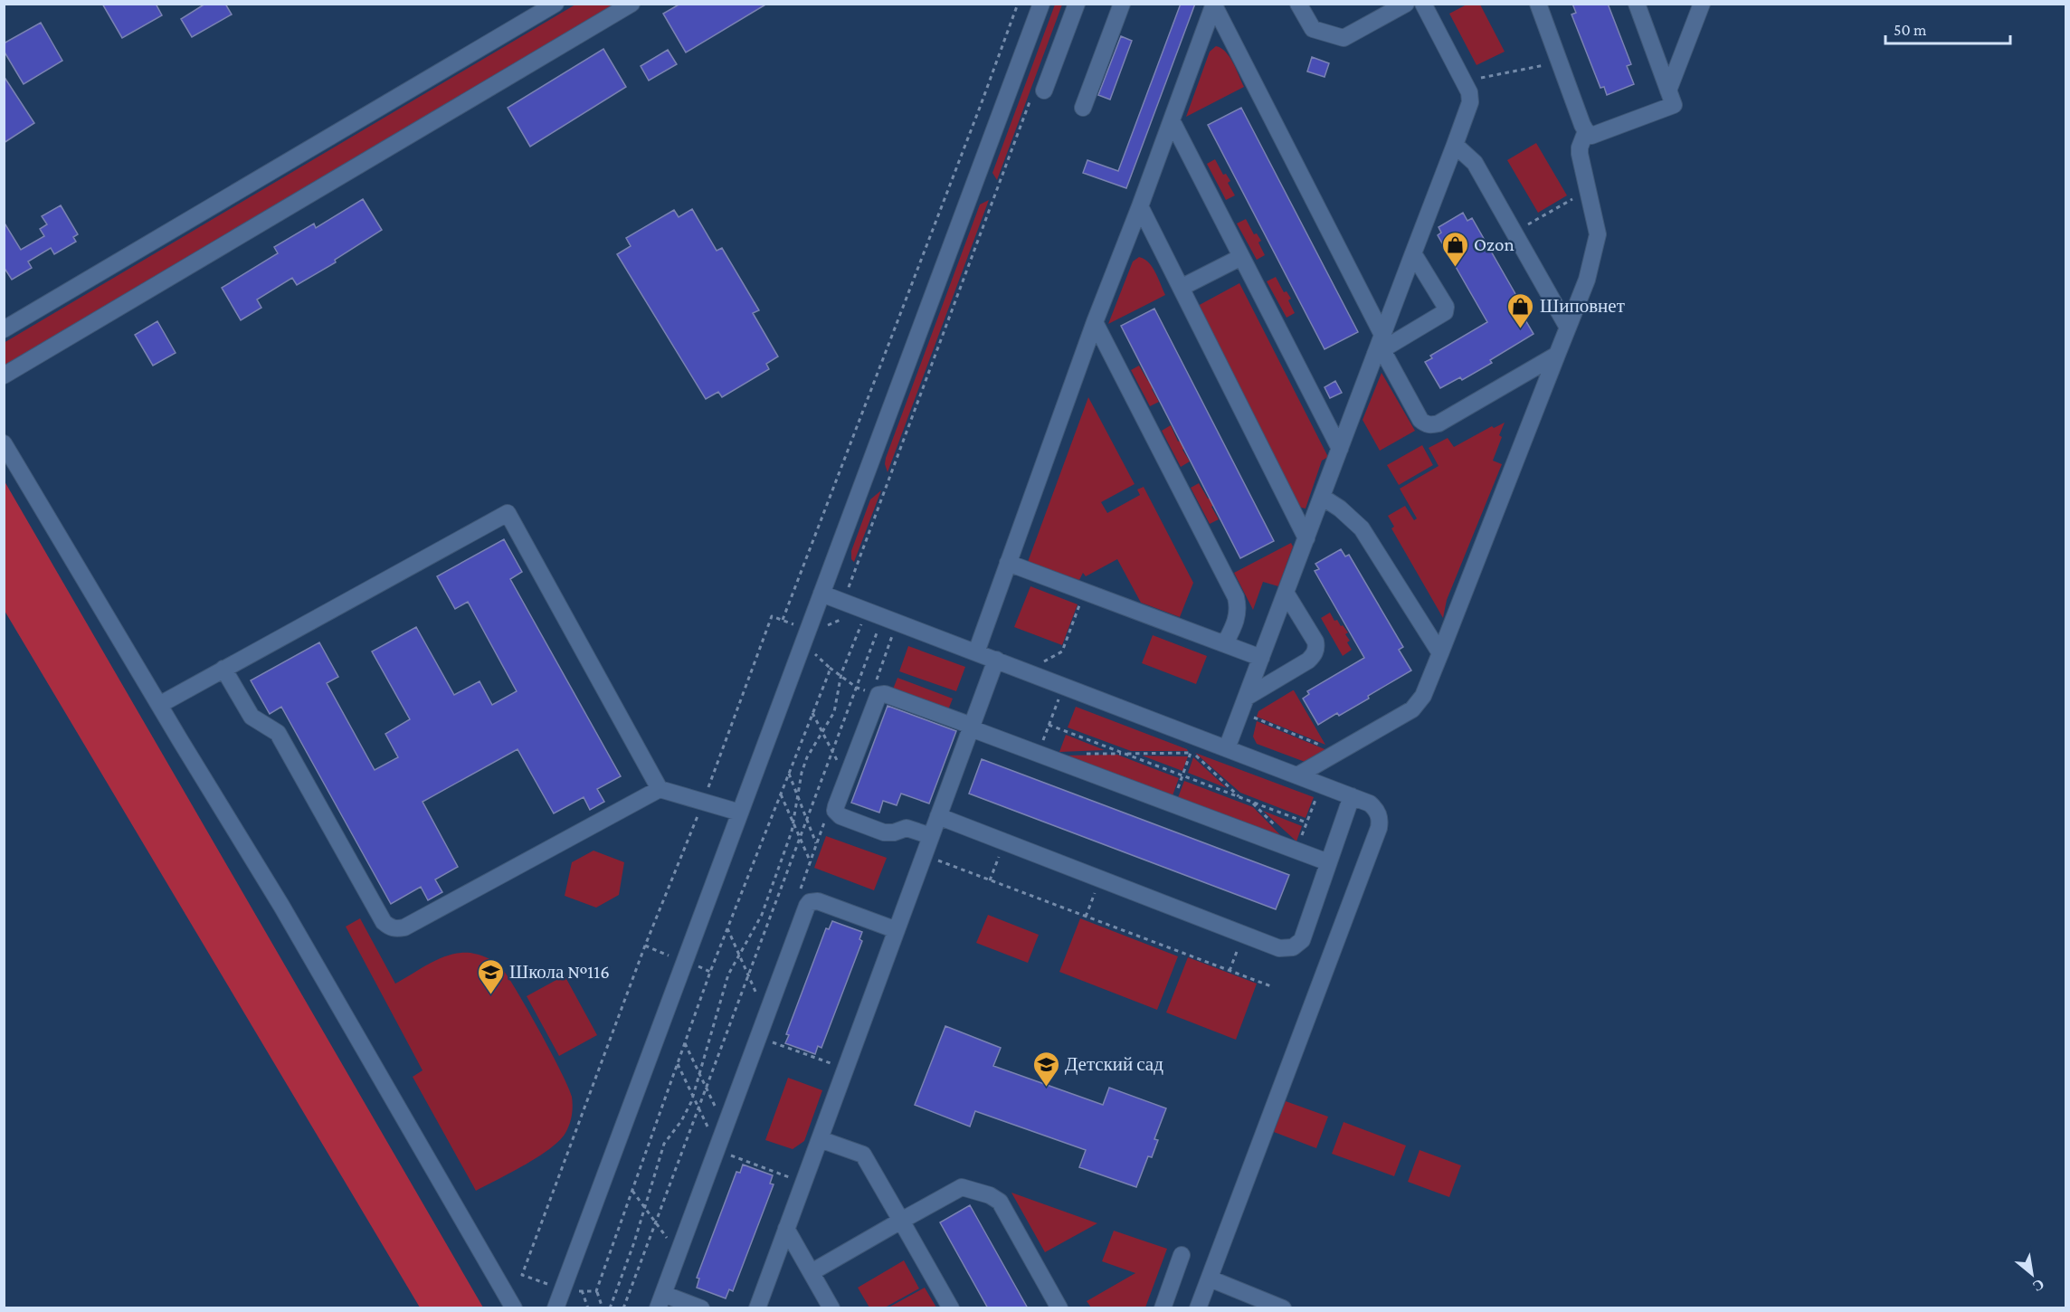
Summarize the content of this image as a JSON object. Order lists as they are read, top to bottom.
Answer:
{
  "places": {
    "shop": ["Ozon", "Шиповнет"],
    "school or university": ["Школа №116", "Детский сад"]
  },
  "scale_bar": "50 m",
  "north": "bottom right"
}
